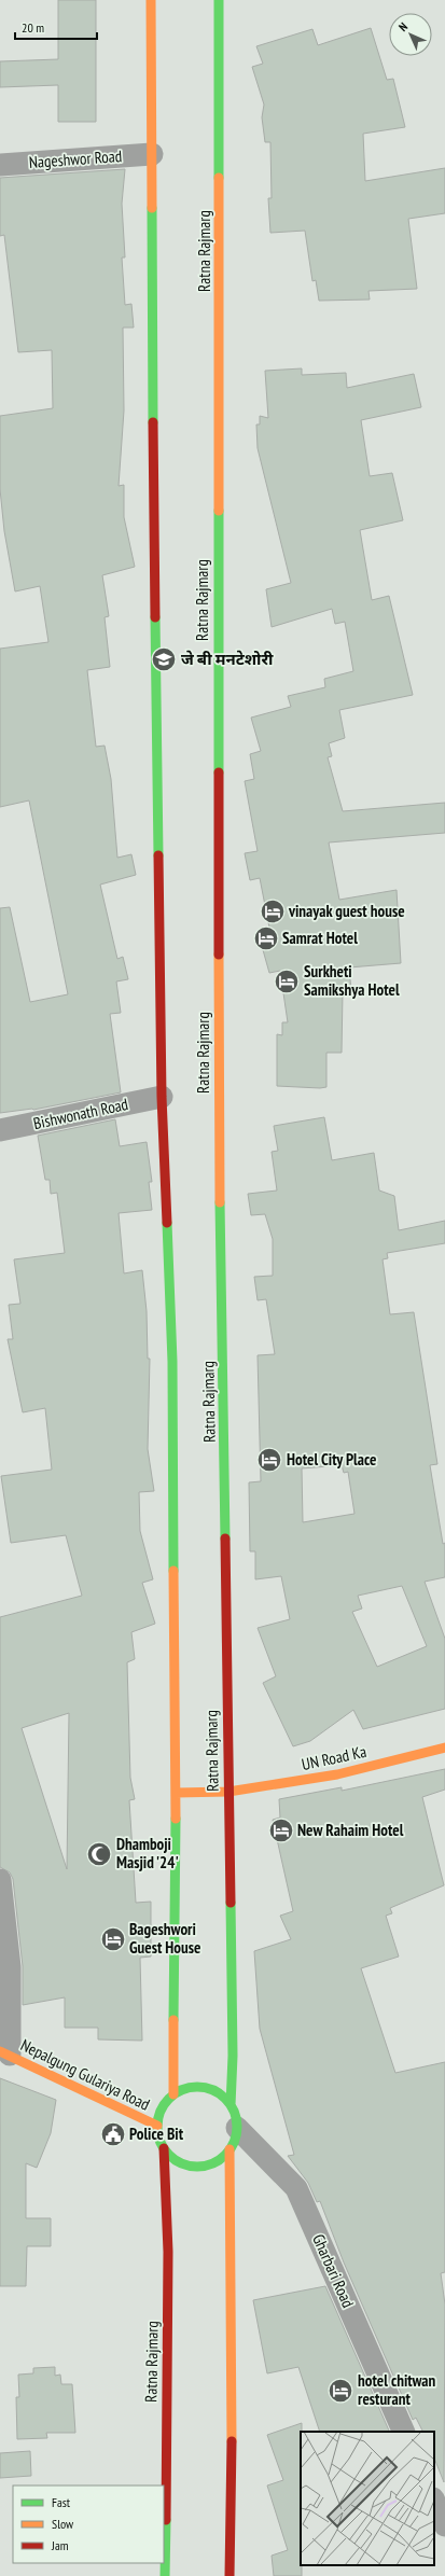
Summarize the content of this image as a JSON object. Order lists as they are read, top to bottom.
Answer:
{
  "streets": {
    "main road": ["Ratna Rajmarg", "UN Road Ka", "Nepalgung Gulariya Road"],
    "street": ["Nageshwor Road", "Bishwonath Road", "Gharbari Road"]
  },
  "crossings": [
    ["Ratna Rajmarg", "UN Road Ka"],
    ["Ratna Rajmarg", "Nepalgung Gulariya Road"],
    ["Ratna Rajmarg", "Gharbari Road"],
    ["Nepalgung Gulariya Road", "Gharbari Road"]
  ],
  "places": {
    "school or university": ["जे बी मनटेशोरी"],
    "hotel": [
      "vinayak guest house",
      "Samrat Hotel",
      "Surkheti Samikshya Hotel",
      "Hotel City Place",
      "New Rahaim Hotel",
      "Bageshwori Guest House",
      "hotel chitwan resturant"
    ],
    "mosque": ["Dhamboji Masjid '24'"],
    "public building": ["Police Bit"]
  },
  "legend": ["Fast", "Slow", "Jam"],
  "scale_bar": "20 m",
  "north": "top left"
}
